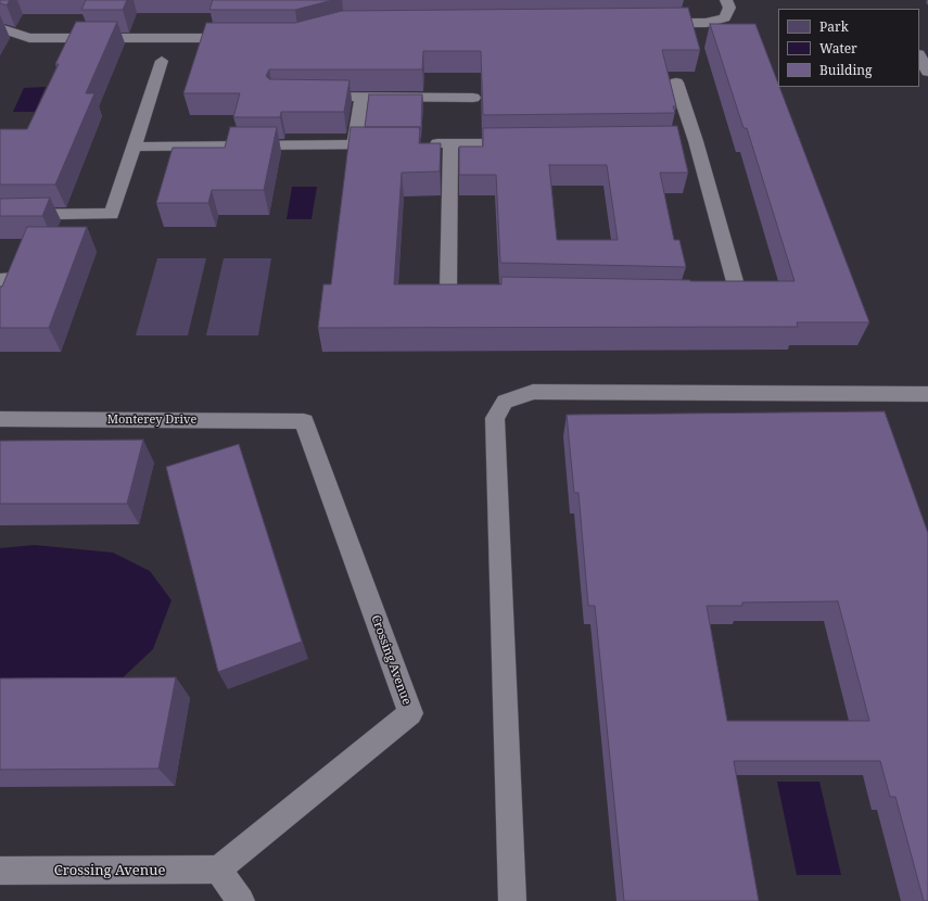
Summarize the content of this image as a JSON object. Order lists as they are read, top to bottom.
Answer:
{
  "streets": {
    "lane": ["Monterey Drive", "Crossing Avenue"]
  },
  "crossings": [
    ["Monterey Drive", "Crossing Avenue"]
  ],
  "legend": ["Park", "Water", "Building"]
}
